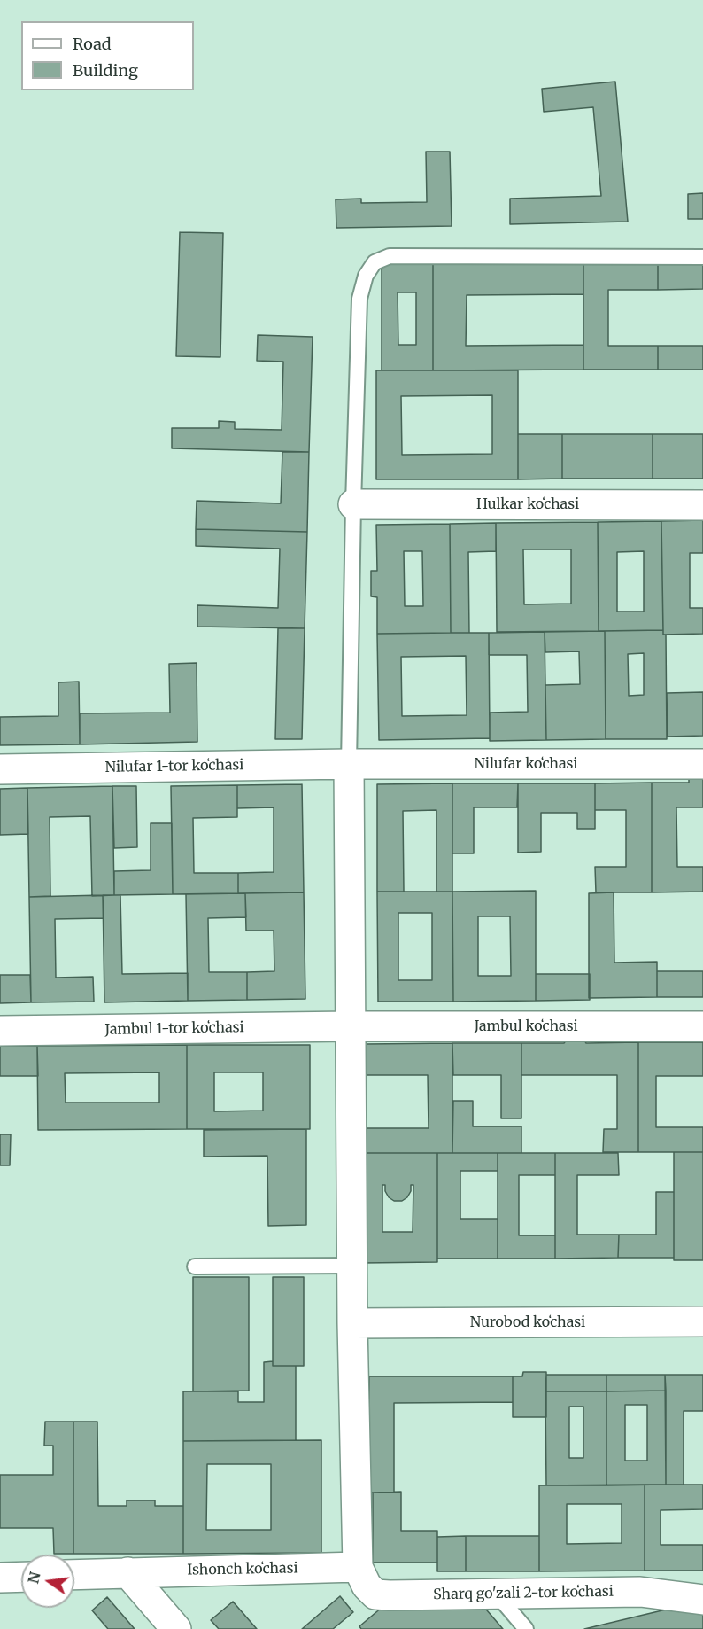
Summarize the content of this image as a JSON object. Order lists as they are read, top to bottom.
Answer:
{
  "streets": {
    "street": [
      "Hulkar koʻchasi",
      "Nilufar koʻchasi",
      "Nilufar 1-tor koʻchasi",
      "Jambul koʻchasi",
      "Jambul 1-tor koʻchasi",
      "Nurobod koʻchasi",
      "Ishonch koʻchasi",
      "Sharq go'zali 2-tor koʻchasi"
    ]
  },
  "crossings": [
    ["Nilufar koʻchasi", "Nilufar 1-tor koʻchasi"],
    ["Jambul koʻchasi", "Jambul 1-tor koʻchasi"],
    ["Ishonch koʻchasi", "Sharq go'zali 2-tor koʻchasi"]
  ],
  "legend": ["Road", "Building"],
  "north": "left"
}
